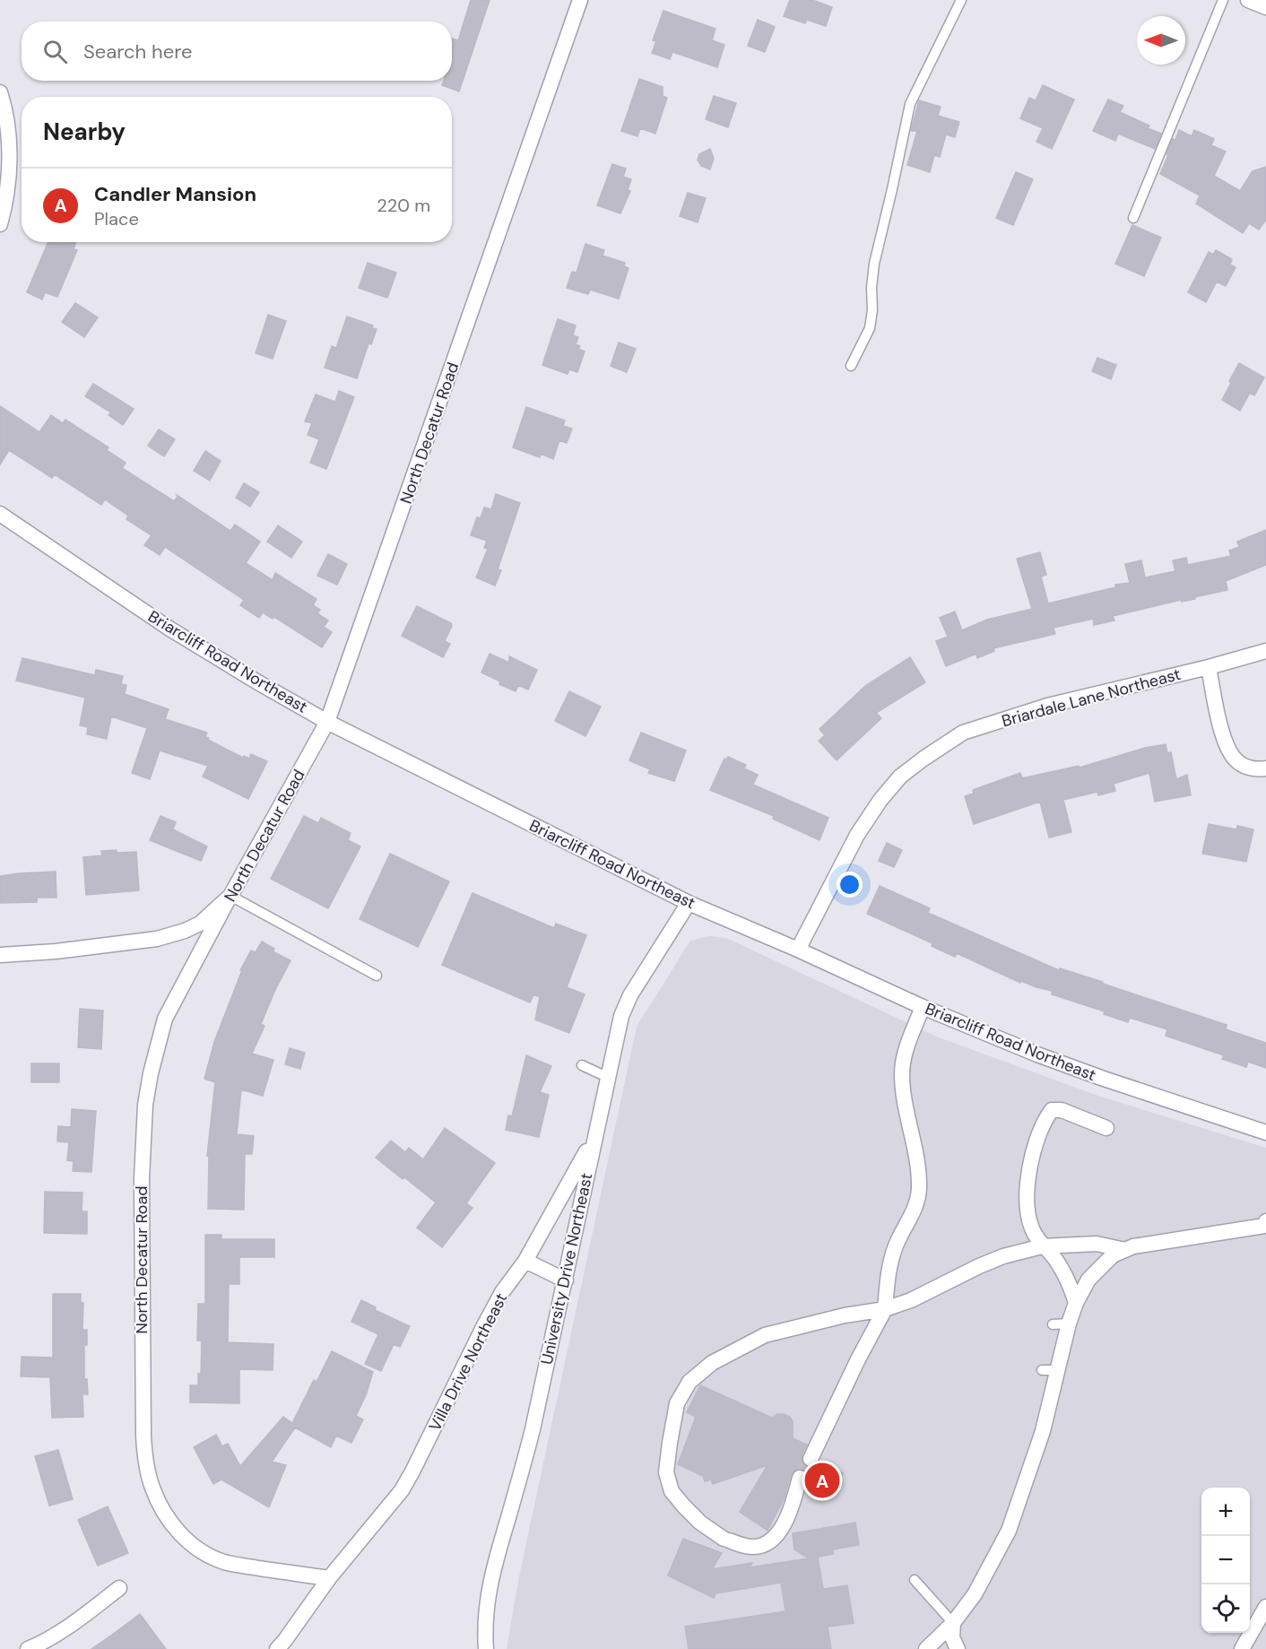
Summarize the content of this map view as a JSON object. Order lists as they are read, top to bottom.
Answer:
{
  "streets": {
    "street": [
      "North Decatur Road",
      "Briarcliff Road Northeast",
      "Briardale Lane Northeast",
      "University Drive Northeast",
      "Villa Drive Northeast"
    ]
  },
  "crossings": [
    ["North Decatur Road", "Briarcliff Road Northeast"],
    ["North Decatur Road", "Villa Drive Northeast"],
    ["Briarcliff Road Northeast", "Briardale Lane Northeast"],
    ["Briarcliff Road Northeast", "University Drive Northeast"],
    ["University Drive Northeast", "Villa Drive Northeast"]
  ],
  "north": "left",
  "page": {
    "search": "Search here",
    "heading": "Nearby",
    "list": [
      {
        "mark": "A",
        "name": "Candler Mansion",
        "note": "Place",
        "value": "220 m"
      }
    ],
    "pins": "A",
    "map_buttons": ["+", "−"]
  }
}
